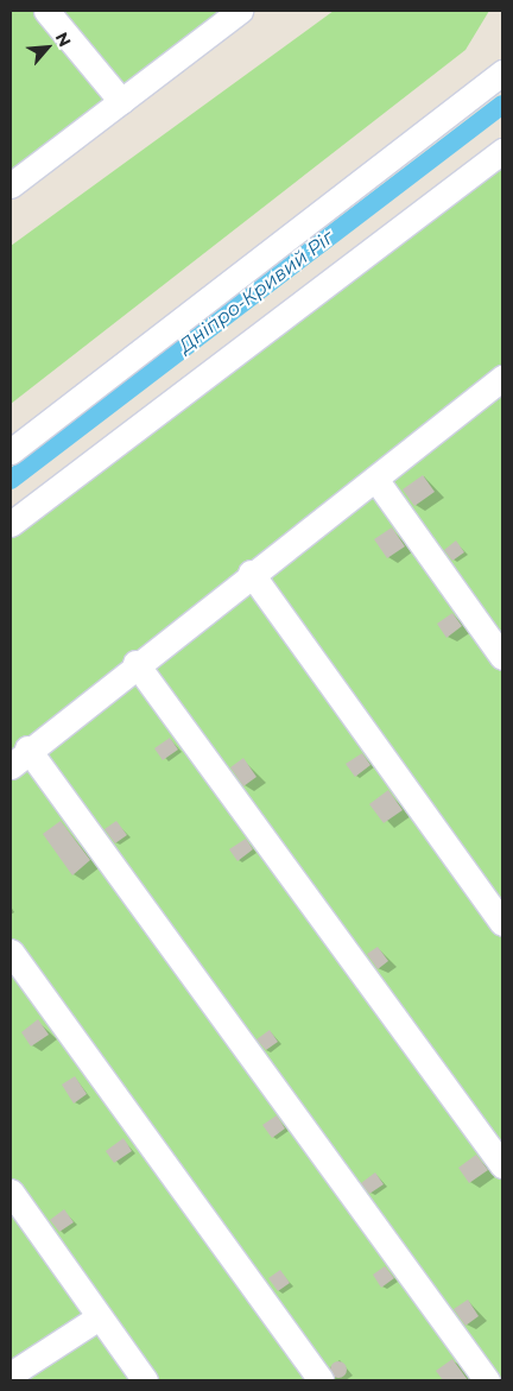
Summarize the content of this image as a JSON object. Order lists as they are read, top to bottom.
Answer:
{
  "water": ["Дніпро-Кривий Ріг"],
  "north": "top right"
}
